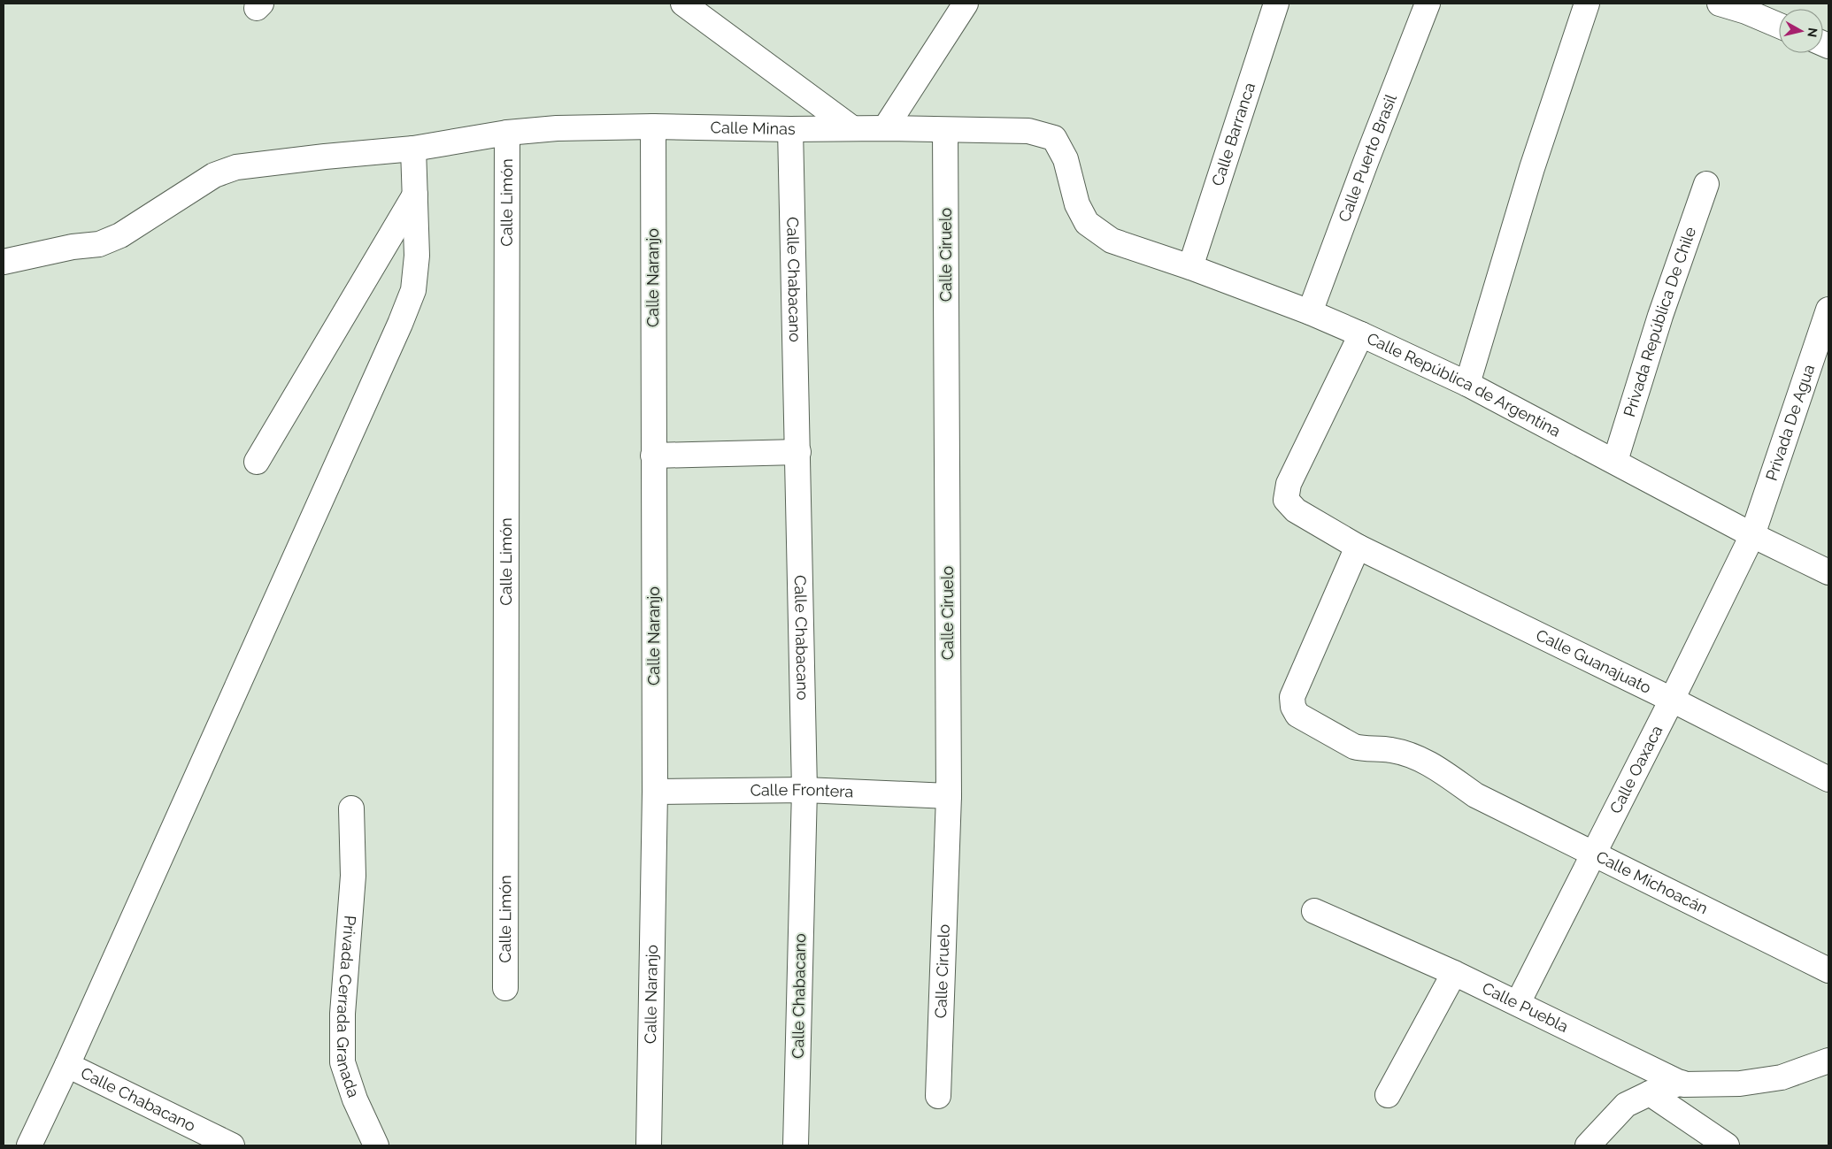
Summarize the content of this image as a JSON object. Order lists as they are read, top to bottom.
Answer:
{
  "streets": {
    "street": [
      "Calle Minas",
      "Calle Barranca",
      "Calle Puerto Brasil",
      "Calle Limón",
      "Calle Ciruelo",
      "Calle Naranjo",
      "Calle Chabacano",
      "Privada República De Chile",
      "Calle República de Argentina",
      "Privada De Agua",
      "Calle Guanajuato",
      "Calle Oaxaca",
      "Calle Frontera",
      "Calle Michoacán",
      "Privada Cerrada Granada",
      "Calle Puebla"
    ]
  },
  "crossings": [
    ["Calle Minas", "Calle Limón"],
    ["Calle Minas", "Calle Ciruelo"],
    ["Calle Minas", "Calle Naranjo"],
    ["Calle Minas", "Calle Chabacano"],
    ["Calle Minas", "Calle República de Argentina"],
    ["Calle Barranca", "Calle República de Argentina"],
    ["Calle Puerto Brasil", "Calle República de Argentina"],
    ["Calle Ciruelo", "Calle Frontera"],
    ["Calle Naranjo", "Calle Frontera"],
    ["Calle Chabacano", "Calle Frontera"],
    ["Privada República De Chile", "Calle República de Argentina"],
    ["Calle República de Argentina", "Privada De Agua"],
    ["Calle República de Argentina", "Calle Guanajuato"],
    ["Calle República de Argentina", "Calle Oaxaca"],
    ["Privada De Agua", "Calle Oaxaca"],
    ["Calle Guanajuato", "Calle Oaxaca"],
    ["Calle Guanajuato", "Calle Michoacán"],
    ["Calle Oaxaca", "Calle Michoacán"],
    ["Calle Oaxaca", "Calle Puebla"]
  ],
  "north": "right"
}
